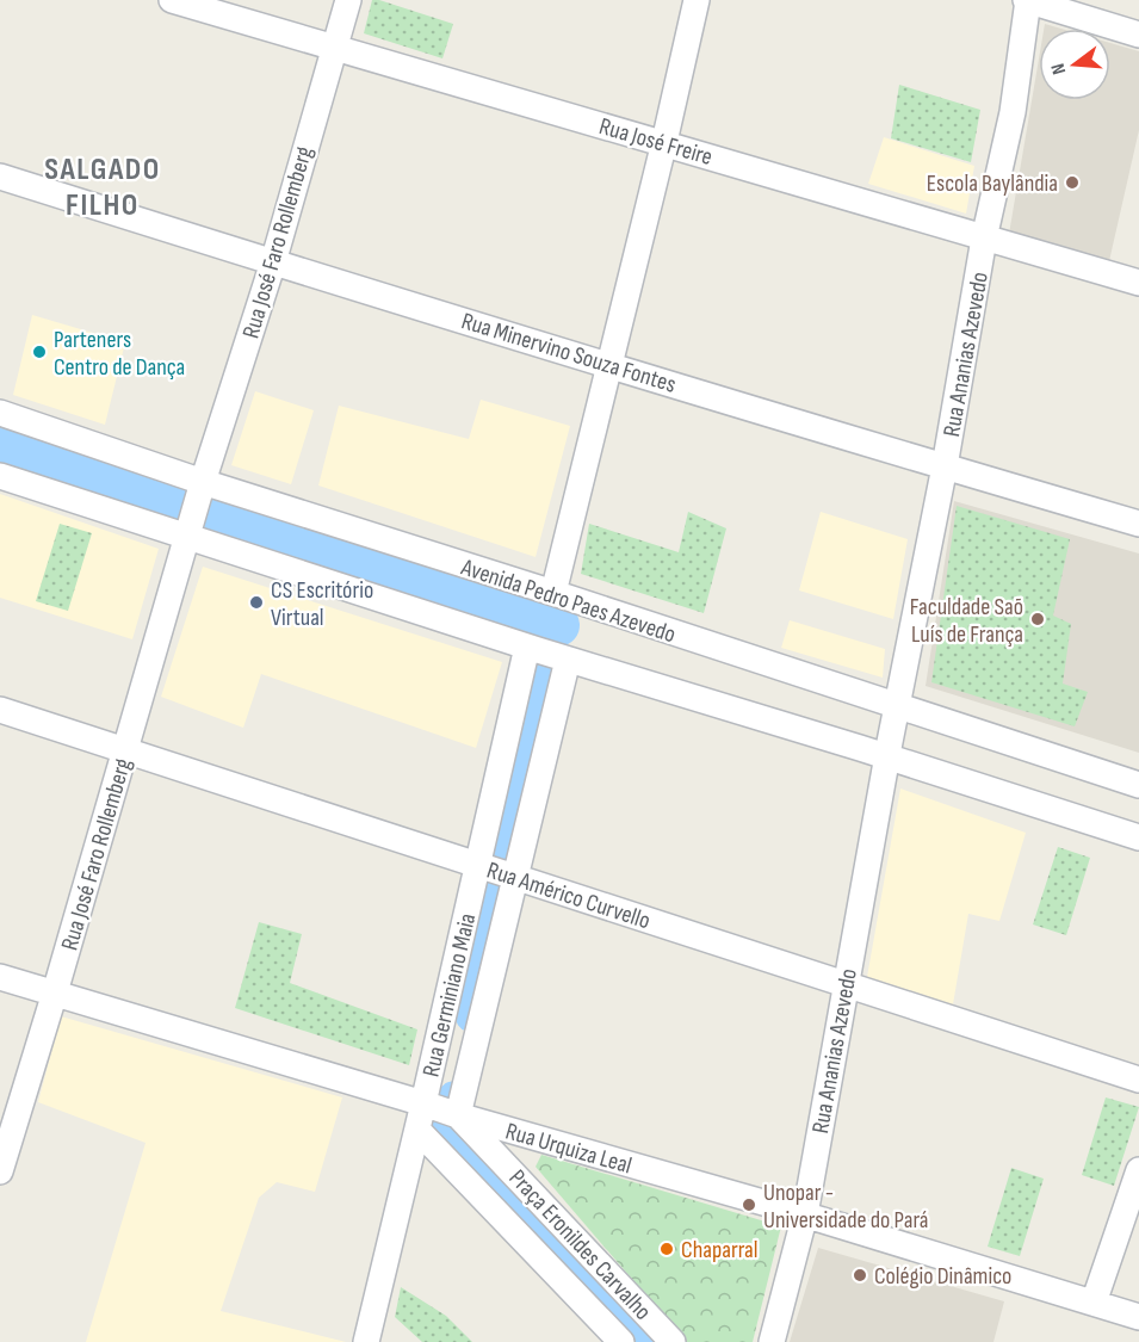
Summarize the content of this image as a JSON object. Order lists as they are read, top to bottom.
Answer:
{
  "streets": {
    "street": [
      "Rua José Freire",
      "Rua José Faro Rollemberg",
      "Rua Minervino Souza Fontes",
      "Rua Ananias Azevedo",
      "Avenida Pedro Paes Azevedo",
      "Rua Américo Curvello",
      "Rua Germiniano Maia",
      "Rua Urquiza Leal",
      "Praça Eronildes Carvalho"
    ]
  },
  "crossings": [
    ["Rua José Freire", "Rua José Faro Rollemberg"],
    ["Rua José Freire", "Rua Ananias Azevedo"],
    ["Rua José Faro Rollemberg", "Rua Minervino Souza Fontes"],
    ["Rua José Faro Rollemberg", "Avenida Pedro Paes Azevedo"],
    ["Rua José Faro Rollemberg", "Rua Américo Curvello"],
    ["Rua José Faro Rollemberg", "Rua Urquiza Leal"],
    ["Rua Minervino Souza Fontes", "Rua Ananias Azevedo"],
    ["Rua Ananias Azevedo", "Avenida Pedro Paes Azevedo"],
    ["Rua Ananias Azevedo", "Rua Américo Curvello"],
    ["Rua Ananias Azevedo", "Rua Urquiza Leal"],
    ["Rua Américo Curvello", "Rua Germiniano Maia"],
    ["Rua Germiniano Maia", "Rua Urquiza Leal"],
    ["Rua Germiniano Maia", "Praça Eronildes Carvalho"],
    ["Rua Urquiza Leal", "Praça Eronildes Carvalho"]
  ],
  "districts": ["SALGADO FILHO"],
  "places": [
    "Escola Baylândia",
    "Parteners Centro de Dança",
    "CS Escritório Virtual",
    "Faculdade Saõ Luís de França",
    "Unopar - Universidade do Pará",
    "Chaparral",
    "Colégio Dinâmico"
  ],
  "north": "left"
}
